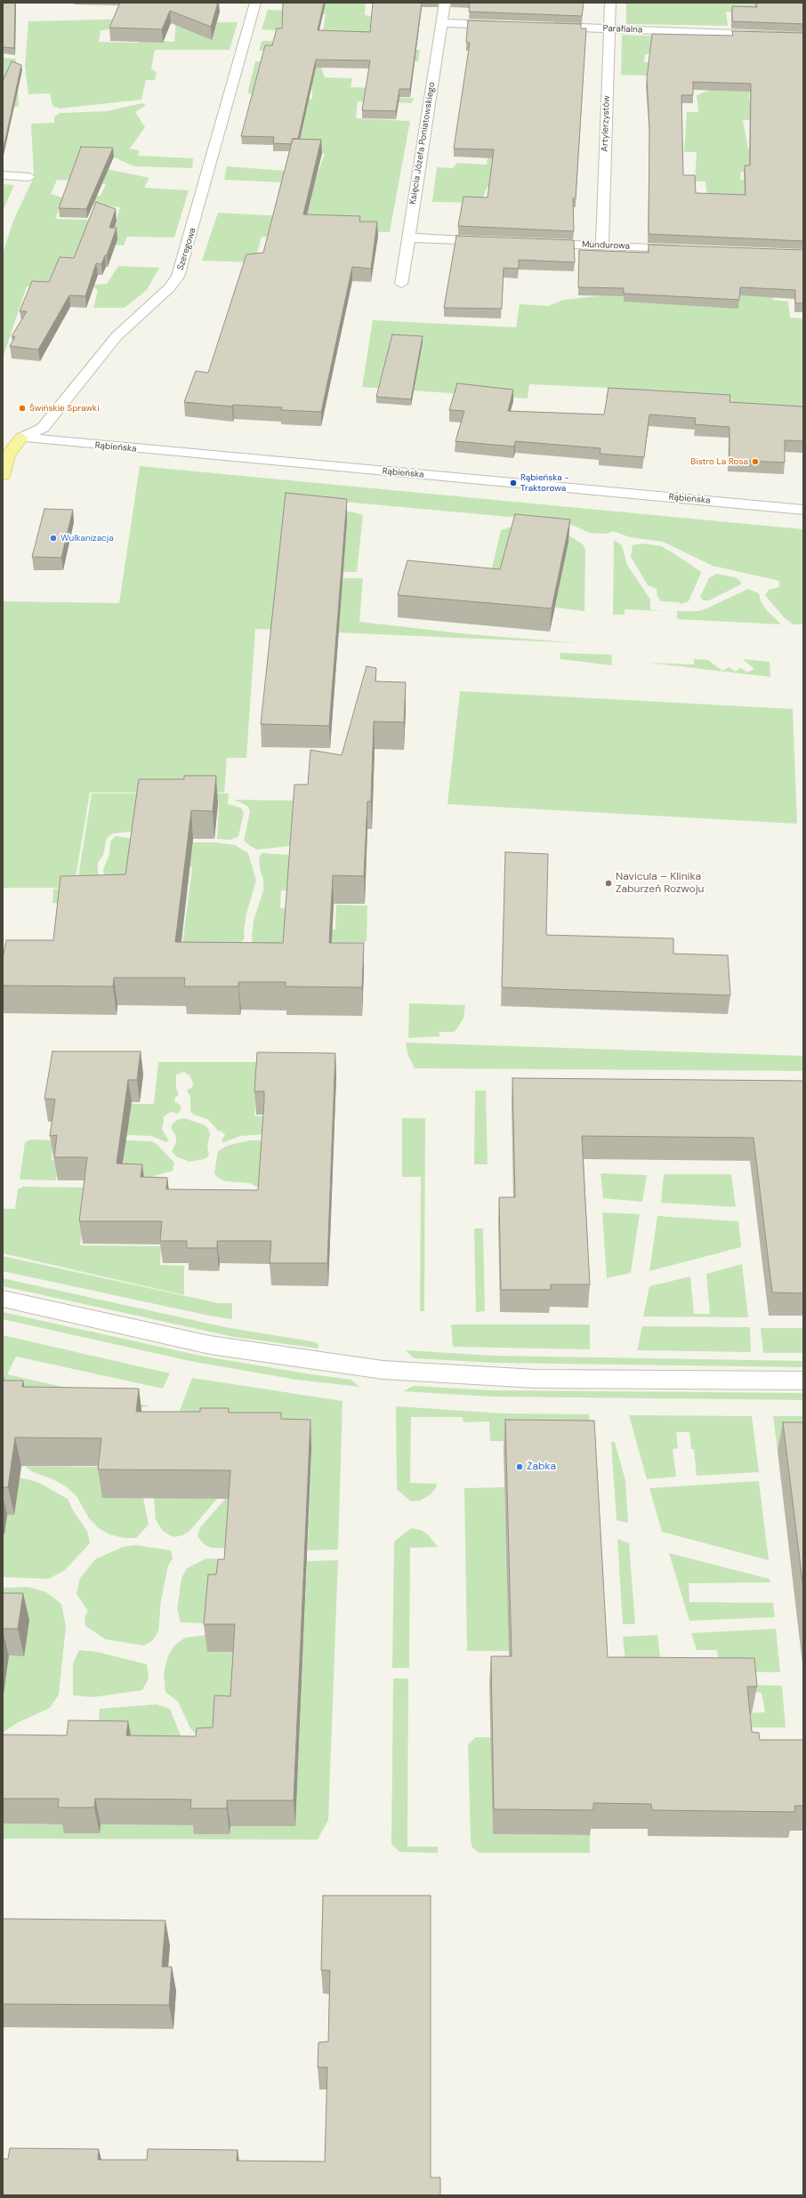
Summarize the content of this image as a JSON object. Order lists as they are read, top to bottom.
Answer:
{
  "streets": {
    "main road": ["Rąbieńska"],
    "street": [
      "Parafialna",
      "Artylerzystów",
      "Księcia Józefa Poniatowskiego",
      "Mundurowa",
      "Szeregowa"
    ]
  },
  "crossings": [
    ["Parafialna", "Artylerzystów"],
    ["Artylerzystów", "Mundurowa"],
    ["Szeregowa", "Rąbieńska"]
  ],
  "places": [
    "Świńskie Sprawki",
    "Bistro La Rosa",
    "Rąbieńska - Traktorowa",
    "Wulkanizacja",
    "Navicula – Klinika Zaburzeń Rozwoju",
    "Żabka"
  ]
}
